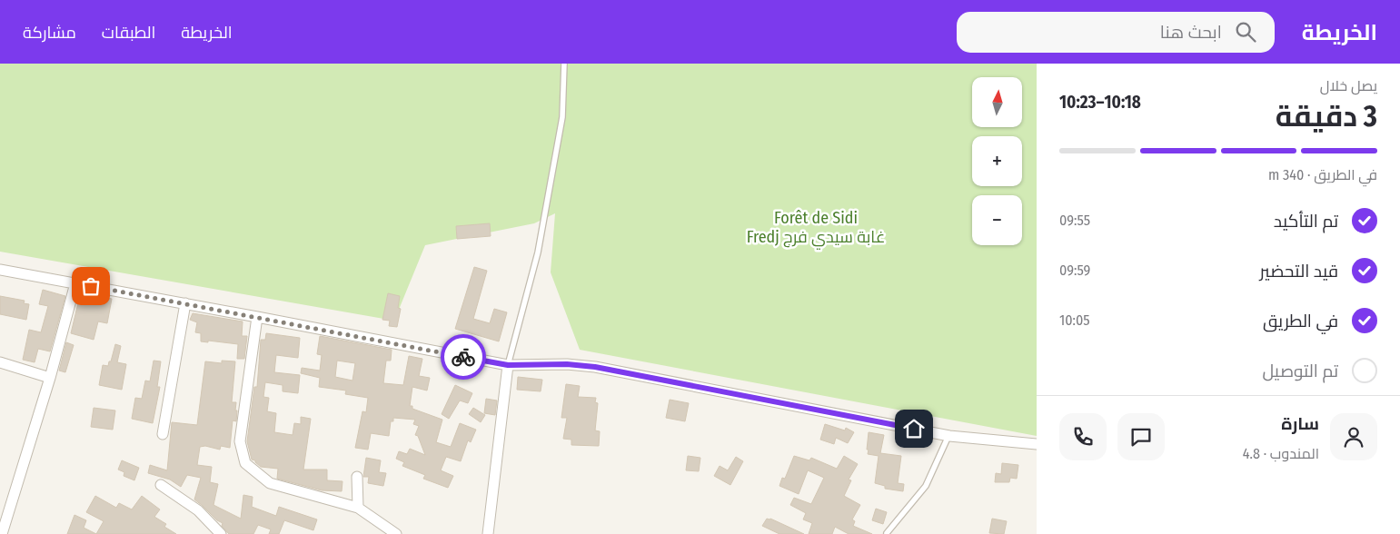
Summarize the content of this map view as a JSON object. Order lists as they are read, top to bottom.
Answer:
{
  "parks": ["Forêt de Sidi Fredj غابة سيدي فرج"],
  "north": "top",
  "page": {
    "header": "الخريطة",
    "search": "ابحث هنا",
    "nav": ["الخريطة", "الطبقات", "مشاركة"],
    "heading": ["3 دقيقة", "يصل خلال", "10:18–10:23"],
    "panel": ["سارة", "المندوب · 4.8"],
    "map_buttons": ["+", "−"],
    "bar": "في الطريق · 340 m",
    "list": [
      ["تم التأكيد", "09:55"],
      ["قيد التحضير", "09:59"],
      ["في الطريق", "10:05"],
      "تم التوصيل"
    ]
  }
}
